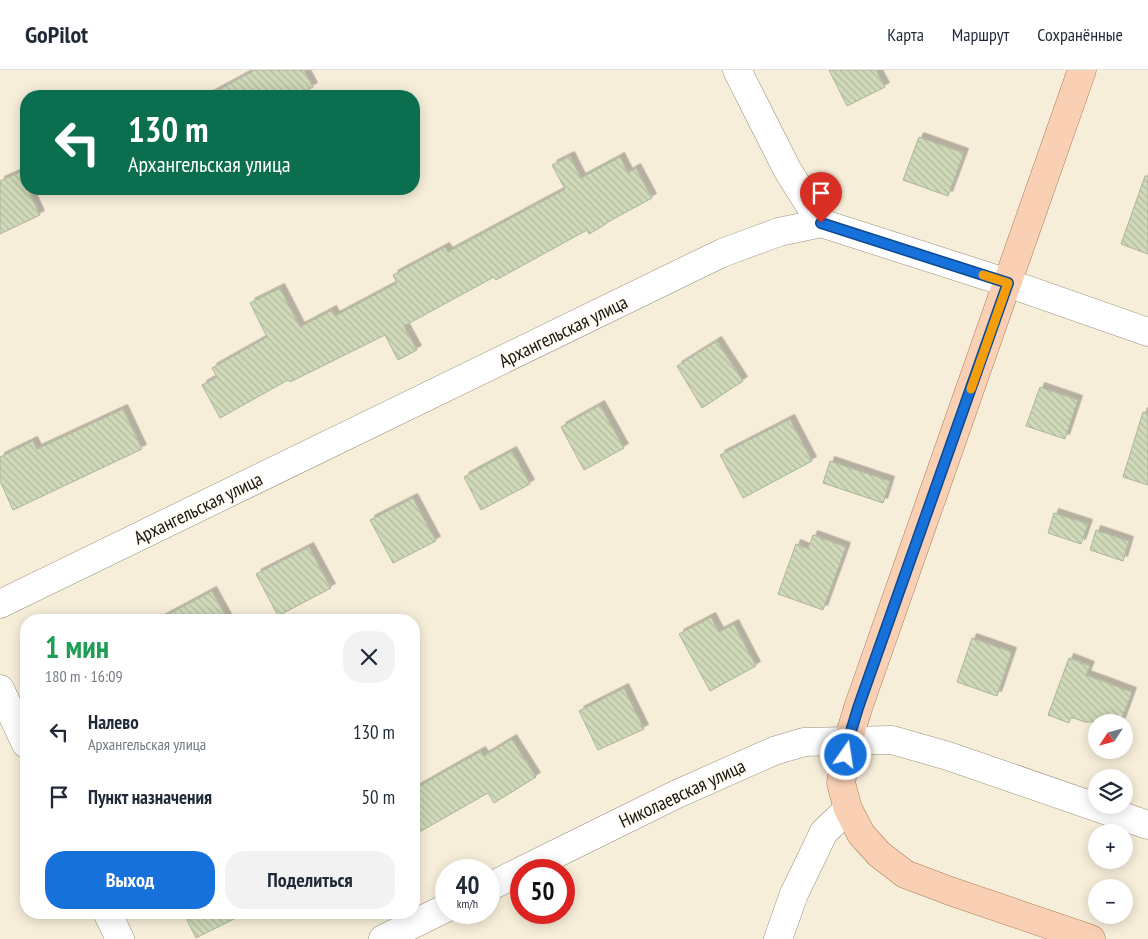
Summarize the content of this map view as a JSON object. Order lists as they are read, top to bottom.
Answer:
{
  "streets": {
    "street": ["Архангельская улица", "Николаевская улица"]
  },
  "north": "bottom left",
  "page": {
    "header": "GoPilot",
    "nav": ["Карта", "Маршрут", "Сохранённые"],
    "turn": ["130 m", "Архангельская улица"],
    "heading": ["1 мин", "180 m · 16:09"],
    "list": [
      {
        "name": "Налево",
        "note": "Архангельская улица",
        "value": "130 m"
      },
      {
        "name": "Пункт назначения",
        "value": "50 m"
      }
    ],
    "map_buttons": ["+", "−"],
    "buttons": ["Выход", "Поделиться"],
    "speed": "40 km/h",
    "limit": "50"
  }
}
